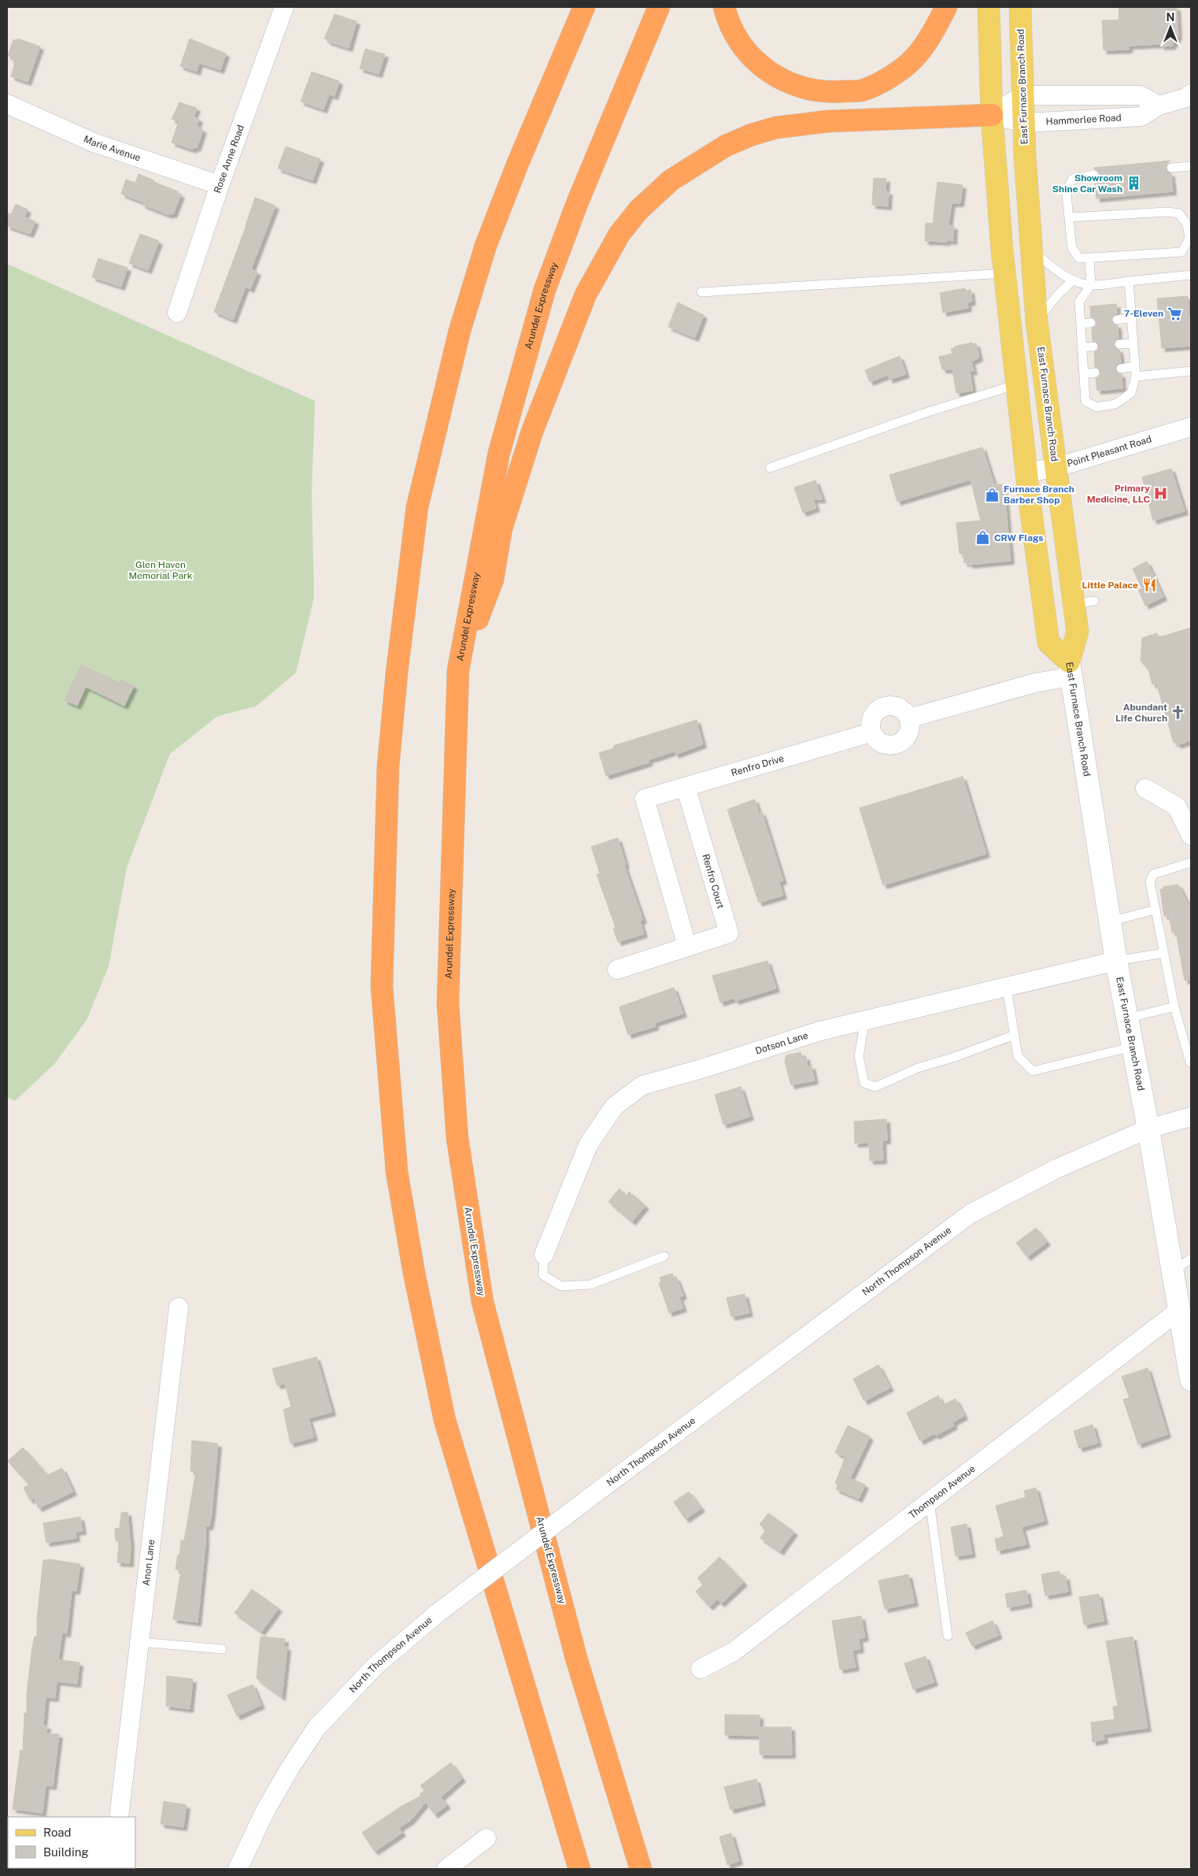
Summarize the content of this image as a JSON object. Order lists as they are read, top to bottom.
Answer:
{
  "streets": {
    "highway": ["Arundel Expressway"],
    "main road": ["East Furnace Branch Road"],
    "street": [
      "Hammerlee Road",
      "Marie Avenue",
      "Rose Anne Road",
      "Point Pleasant Road",
      "Renfro Drive",
      "Renfro Court",
      "Dotson Lane",
      "North Thompson Avenue",
      "Thompson Avenue",
      "Anon Lane"
    ]
  },
  "crossings": [
    ["East Furnace Branch Road", "Hammerlee Road"],
    ["East Furnace Branch Road", "Point Pleasant Road"],
    ["East Furnace Branch Road", "Dotson Lane"],
    ["East Furnace Branch Road", "North Thompson Avenue"],
    ["East Furnace Branch Road", "Thompson Avenue"],
    ["Marie Avenue", "Rose Anne Road"],
    ["Renfro Drive", "Renfro Court"]
  ],
  "parks": ["Glen Haven Memorial Park"],
  "places": {
    "building": ["Showroom Shine Car Wash"],
    "supermarket": ["7-Eleven"],
    "hospital": ["Primary Medicine, LLC"],
    "shop": ["Furnace Branch Barber Shop", "CRW Flags"],
    "restaurant": ["Little Palace"],
    "church": ["Abundant Life Church"]
  },
  "legend": ["Road", "Building"],
  "north": "top"
}
